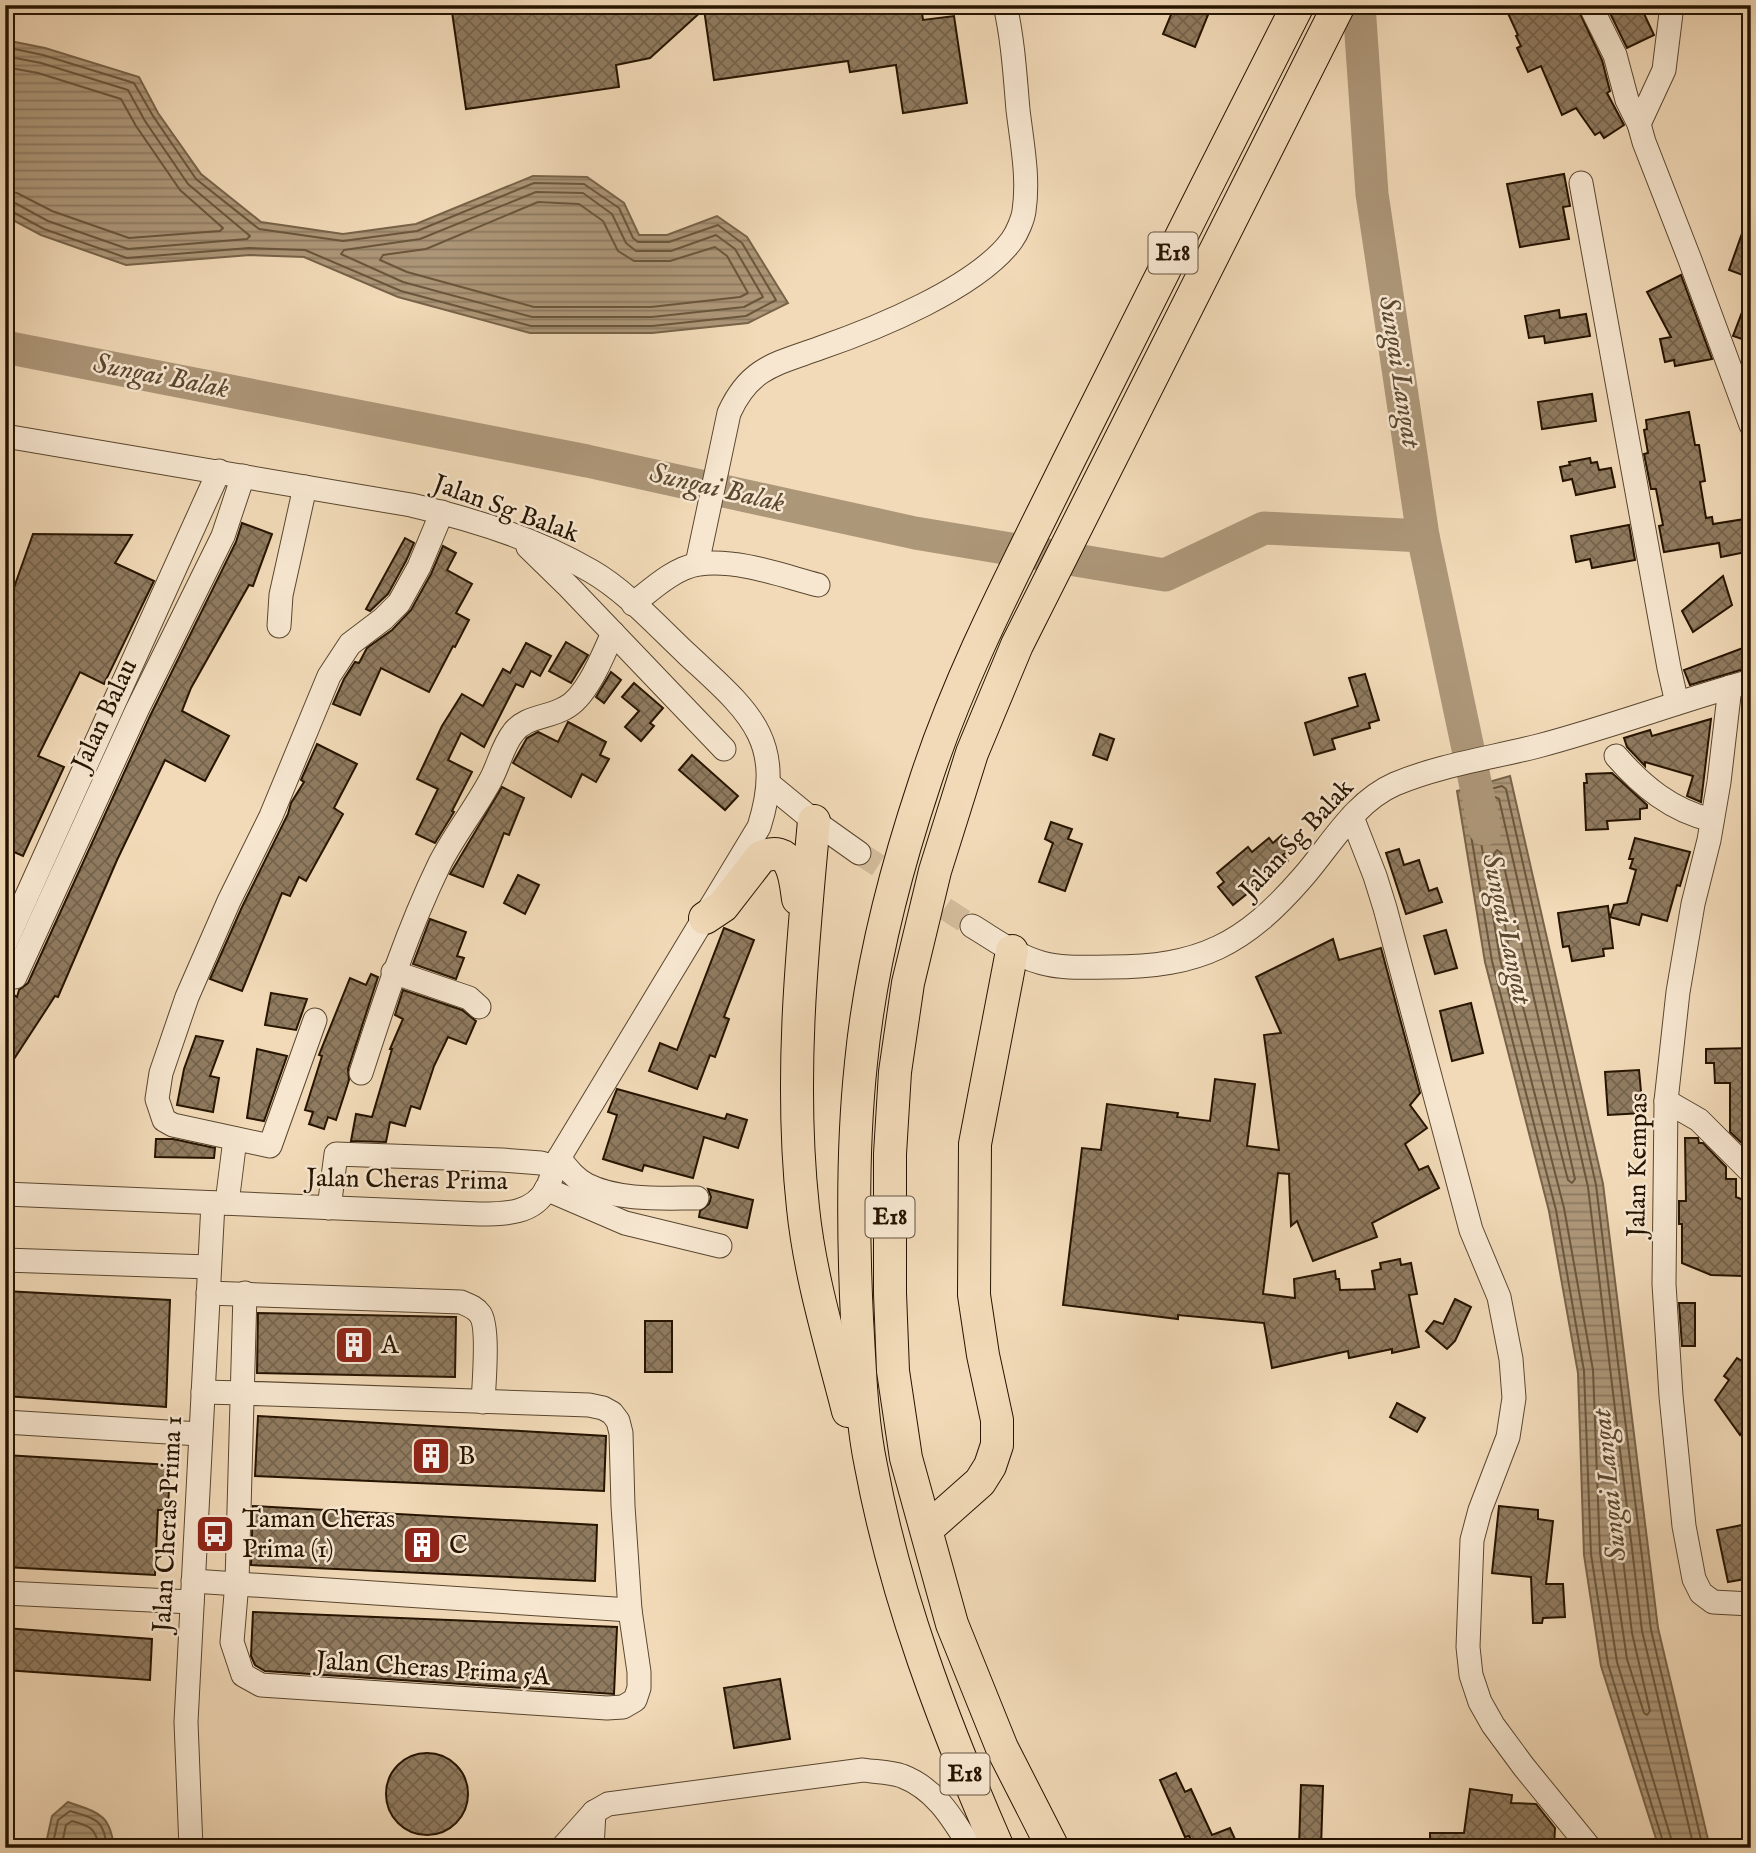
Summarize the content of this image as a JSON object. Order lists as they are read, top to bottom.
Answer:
{
  "streets": {
    "highway": ["E18"],
    "street": [
      "Jalan Sg Balak",
      "Jalan Balau",
      "Jalan Kempas",
      "Jalan Cheras Prima",
      "Jalan Cheras Prima 1",
      "Jalan Cheras Prima 5A"
    ]
  },
  "crossings": [
    ["Jalan Sg Balak", "Jalan Balau"],
    ["Jalan Sg Balak", "Jalan Kempas"],
    ["Jalan Sg Balak", "Jalan Cheras Prima"],
    ["Jalan Cheras Prima", "Jalan Cheras Prima 1"]
  ],
  "water": ["Sungai Langat", "Sungai Balak"],
  "places": {
    "building": ["A", "B", "C"],
    "bus stop": ["Taman Cheras Prima (1)"]
  }
}
